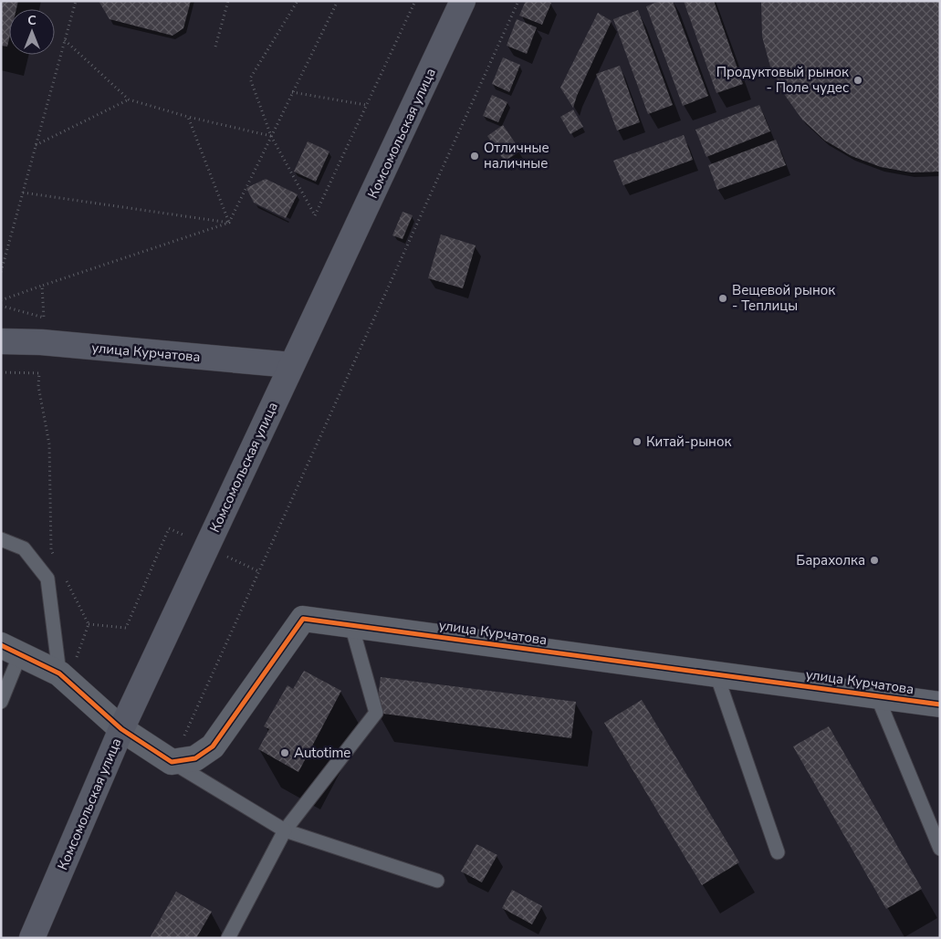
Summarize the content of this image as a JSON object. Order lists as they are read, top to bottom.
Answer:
{
  "streets": {
    "main road": ["Комсомольская улица", "улица Курчатова"]
  },
  "crossings": [
    ["Комсомольская улица", "улица Курчатова"]
  ],
  "places": [
    "Продуктовый рынок - Поле чудес",
    "Отличные наличные",
    "Вещевой рынок - Теплицы",
    "Китай-рынок",
    "Барахолка",
    "Autotime"
  ],
  "north": "top"
}
